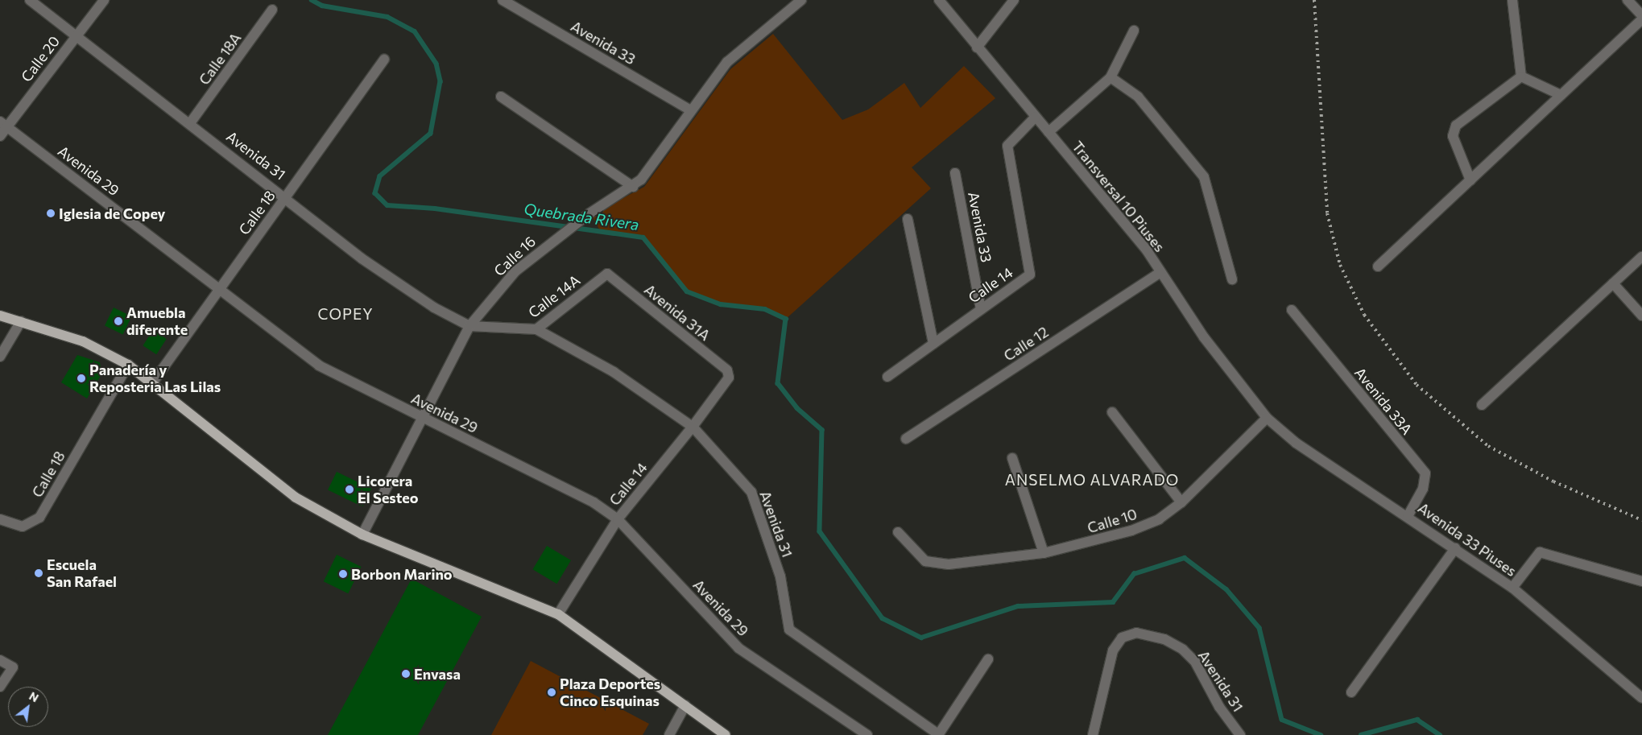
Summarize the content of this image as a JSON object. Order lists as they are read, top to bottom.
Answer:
{
  "streets": {
    "street": [
      "Avenida 33",
      "Calle 20",
      "Calle 18A",
      "Avenida 31",
      "Avenida 29",
      "Transversal 10 Piuses",
      "Calle 18",
      "Calle 16",
      "Calle 14",
      "Calle 14A",
      "Avenida 31A",
      "Calle 12",
      "Avenida 33A",
      "Calle 10",
      "Avenida 33 Piuses"
    ]
  },
  "crossings": [
    ["Avenida 33", "Calle 16"],
    ["Avenida 33", "Calle 14"],
    ["Calle 20", "Avenida 31"],
    ["Calle 20", "Avenida 29"],
    ["Calle 18A", "Avenida 31"],
    ["Avenida 31", "Calle 18"],
    ["Avenida 31", "Calle 16"],
    ["Avenida 31", "Calle 14"],
    ["Avenida 31", "Calle 14A"],
    ["Avenida 29", "Calle 18"],
    ["Avenida 29", "Calle 16"],
    ["Avenida 29", "Calle 14"],
    ["Transversal 10 Piuses", "Calle 14"],
    ["Transversal 10 Piuses", "Calle 12"],
    ["Transversal 10 Piuses", "Calle 10"],
    ["Transversal 10 Piuses", "Avenida 33 Piuses"],
    ["Calle 16", "Calle 14A"],
    ["Calle 14", "Avenida 31A"],
    ["Calle 14A", "Avenida 31A"],
    ["Avenida 33A", "Avenida 33 Piuses"],
    ["Calle 10", "Avenida 33 Piuses"]
  ],
  "districts": ["COPEY", "ANSELMO ALVARADO"],
  "water": ["Quebrada Rivera"],
  "places": [
    "Iglesia de Copey",
    "Amuebla diferente",
    "Panadería y Reposteria Las Lilas",
    "Licorera El Sesteo",
    "Escuela San Rafael",
    "Borbon Marino",
    "Envasa",
    "Plaza Deportes Cinco Esquinas"
  ],
  "north": "top right"
}
